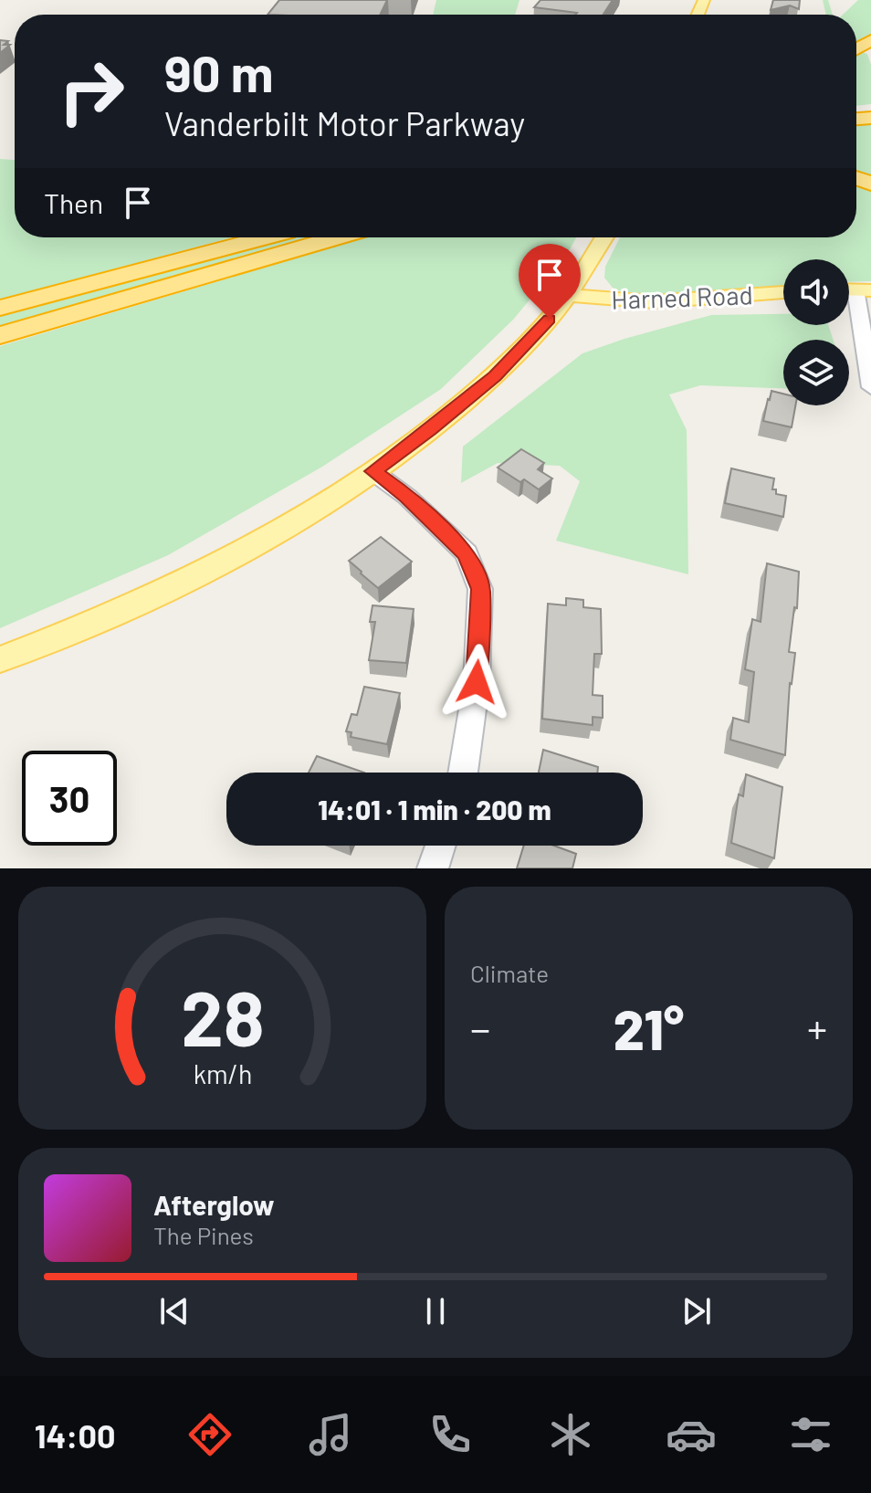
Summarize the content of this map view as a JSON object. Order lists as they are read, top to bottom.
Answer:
{
  "streets": {
    "main road": ["Harned Road"]
  },
  "page": {
    "turn": ["90 m", "Vanderbilt Motor Parkway"],
    "then": "Then",
    "limit": "30",
    "trip": "14:01 · 1 min · 200 m",
    "tile": "Climate",
    "heat": ["−", "21°", "+"],
    "song": ["Afterglow", "The Pines"],
    "tabs": "14:00",
    "gauge": ["28", "km/h"]
  }
}
